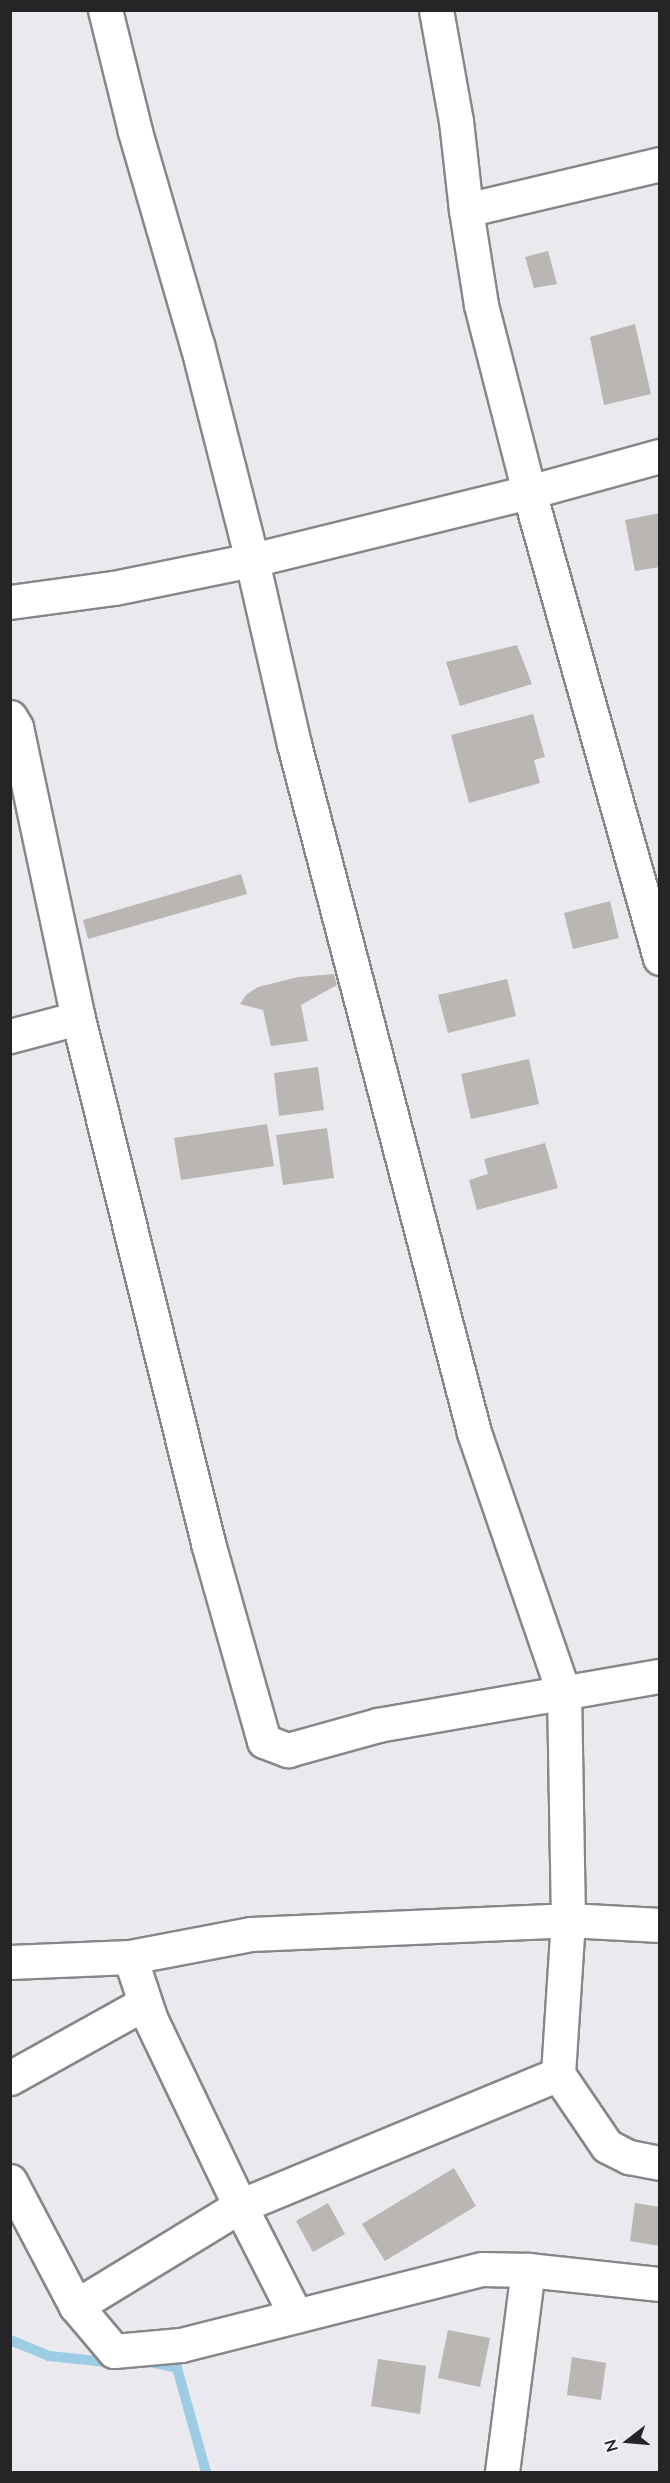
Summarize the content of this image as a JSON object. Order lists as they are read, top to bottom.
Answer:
{
  "north": "left"
}
